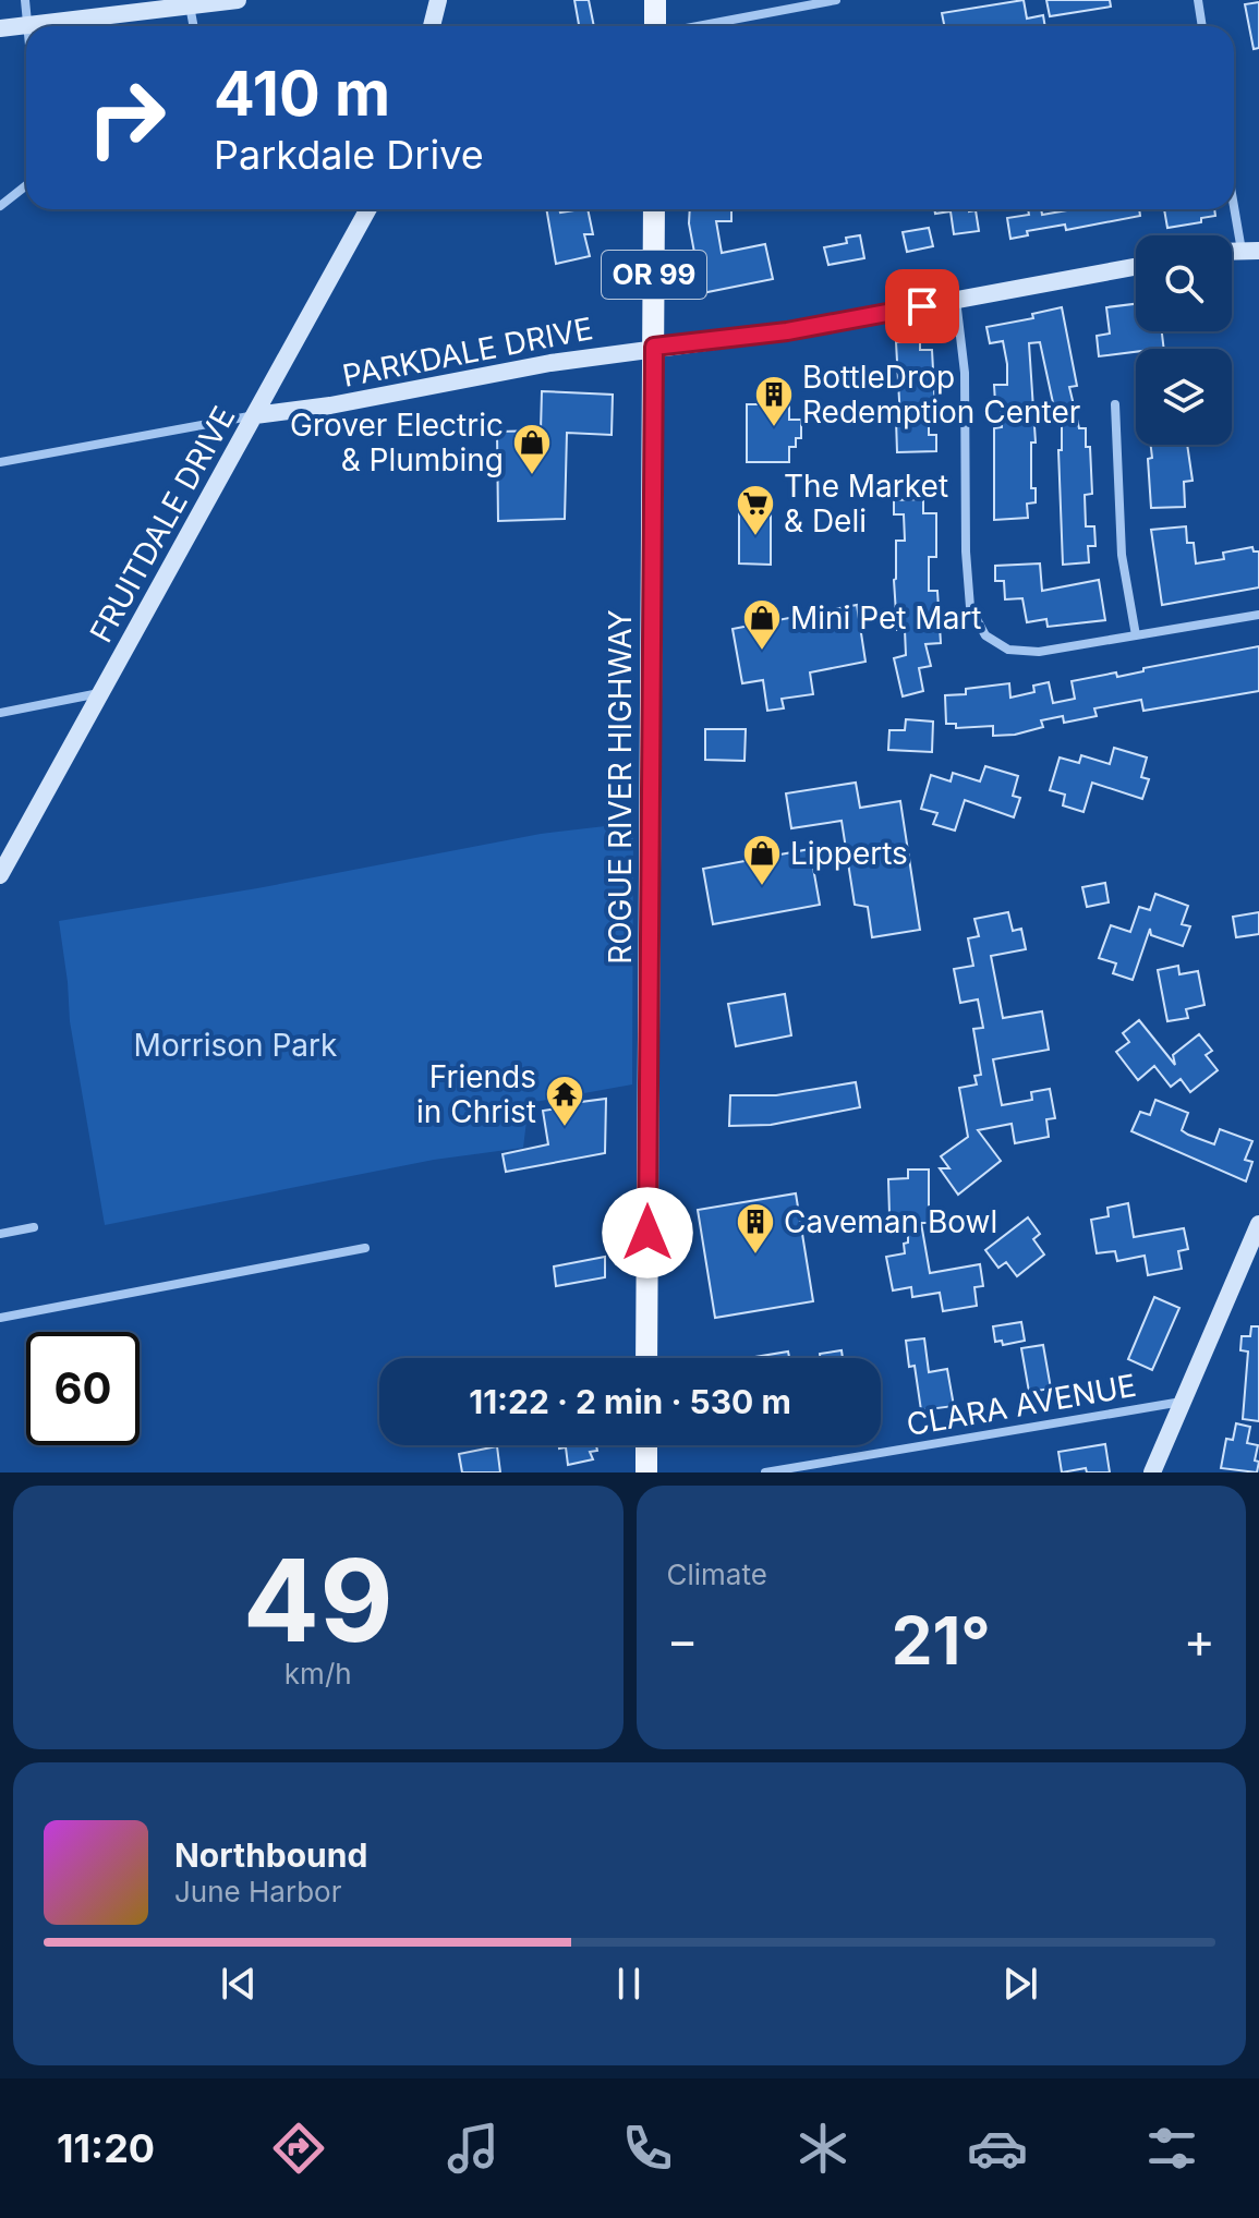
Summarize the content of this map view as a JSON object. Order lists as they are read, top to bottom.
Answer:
{
  "streets": {
    "main road": [
      "OR 99",
      "PARKDALE DRIVE",
      "FRUITDALE DRIVE",
      "ROGUE RIVER HIGHWAY"
    ],
    "street": ["CLARA AVENUE"]
  },
  "crossings": [
    ["PARKDALE DRIVE", "FRUITDALE DRIVE"],
    ["PARKDALE DRIVE", "ROGUE RIVER HIGHWAY"]
  ],
  "parks": ["Morrison Park"],
  "places": {
    "building": ["BottleDrop Redemption Center", "Caveman Bowl"],
    "shop": ["Grover Electric & Plumbing", "Mini Pet Mart", "Lipperts"],
    "supermarket": ["The Market & Deli"],
    "temple": ["Friends in Christ"]
  },
  "page": {
    "turn": ["410 m", "Parkdale Drive"],
    "limit": "60",
    "trip": "11:22 · 2 min · 530 m",
    "tile": [
      ["49", "km/h"],
      "Climate"
    ],
    "heat": ["−", "21°", "+"],
    "song": ["Northbound", "June Harbor"],
    "tabs": "11:20"
  }
}
